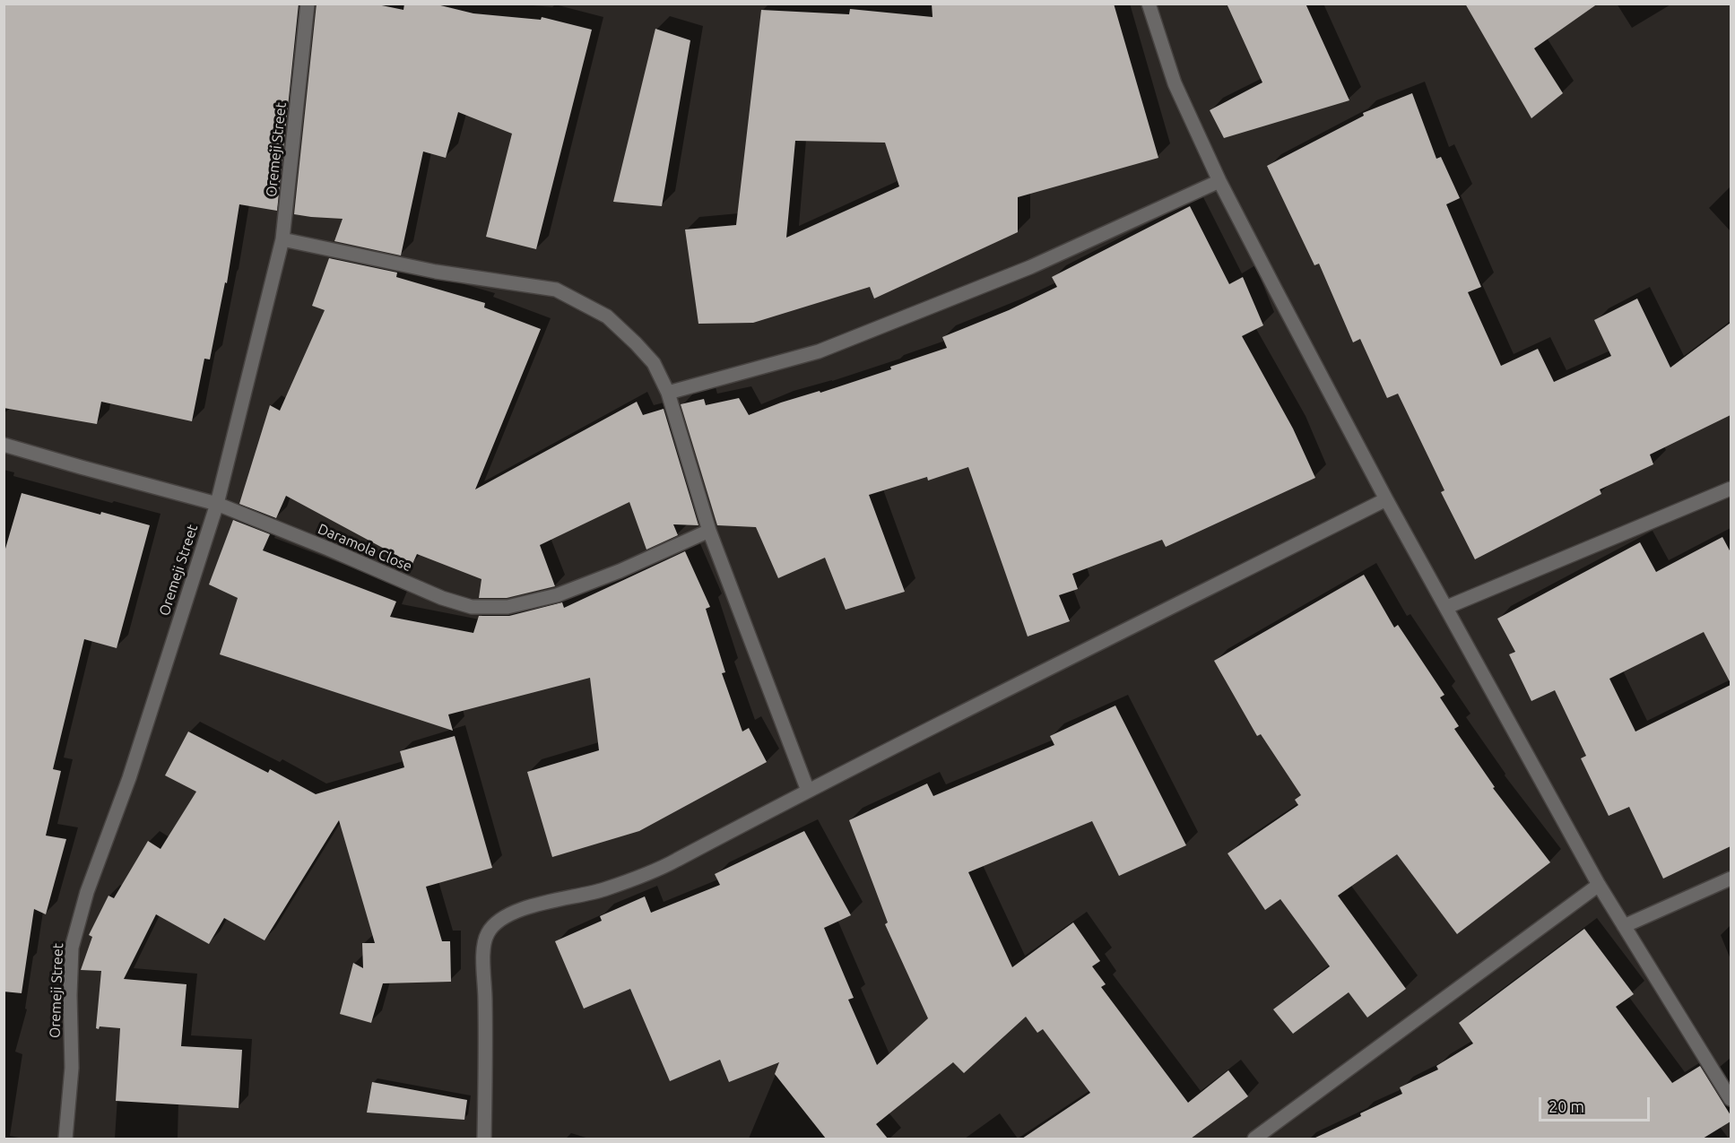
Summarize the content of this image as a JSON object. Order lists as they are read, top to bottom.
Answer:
{
  "streets": {
    "street": ["Oremeji Street", "Daramola Close"]
  },
  "crossings": [
    ["Oremeji Street", "Daramola Close"]
  ],
  "scale_bar": "20 m"
}
